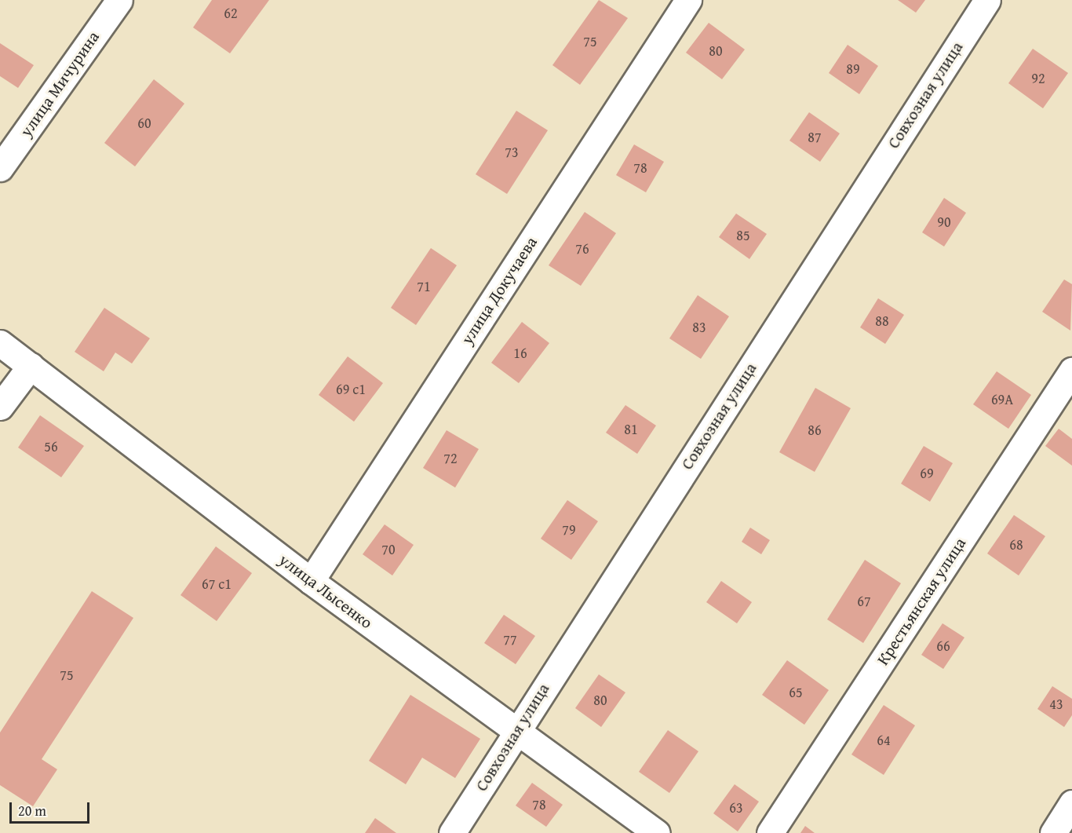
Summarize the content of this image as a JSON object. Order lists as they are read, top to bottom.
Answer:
{
  "streets": {
    "street": [
      "улица Мичурина",
      "Совхозная улица",
      "улица Докучаева",
      "улица Лысенко",
      "Крестьянская улица"
    ]
  },
  "crossings": [
    ["Совхозная улица", "улица Лысенко"],
    ["улица Докучаева", "улица Лысенко"]
  ],
  "house_numbers": [
    "62",
    "75",
    "80",
    "89",
    "92",
    "60",
    "87",
    "73",
    "78",
    "90",
    "85",
    "76",
    "71",
    "88",
    "83",
    "16",
    "69 с1",
    "69А",
    "81",
    "86",
    "56",
    "72",
    "69",
    "79",
    "68",
    "70",
    "67 с1",
    "67",
    "77",
    "66",
    "75",
    "65",
    "80",
    "43",
    "64",
    "78",
    "63"
  ],
  "scale_bar": "20 m"
}
